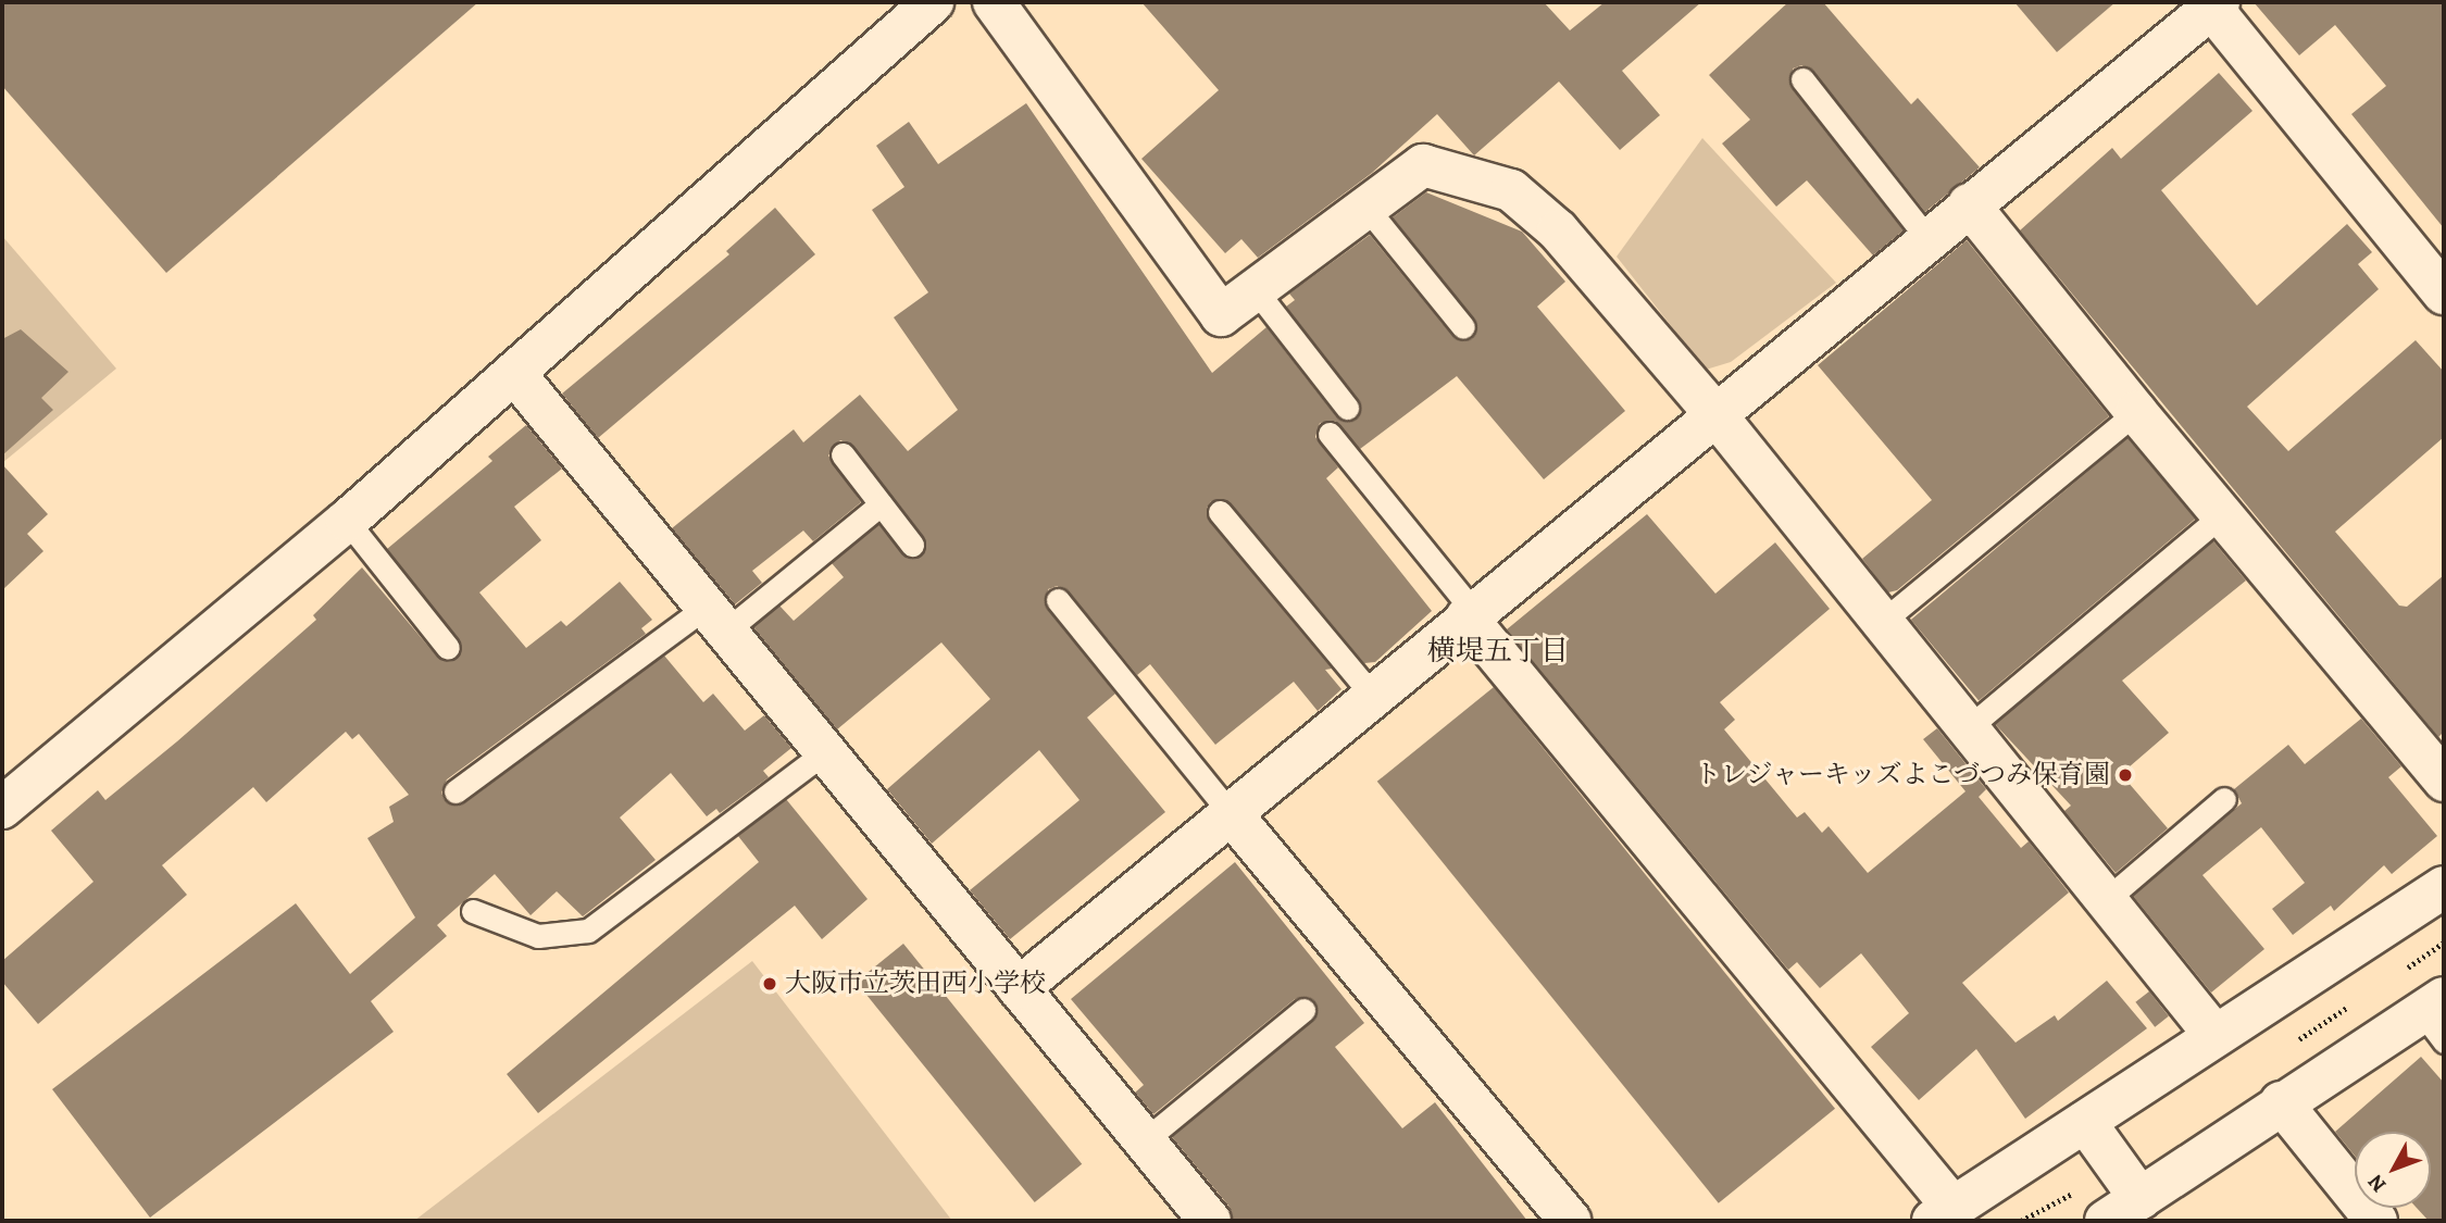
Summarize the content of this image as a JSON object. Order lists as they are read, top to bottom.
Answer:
{
  "districts": ["横堤五丁目"],
  "places": ["トレジャーキッズよこづつみ保育園", "大阪市立茨田西小学校"],
  "north": "bottom left"
}
